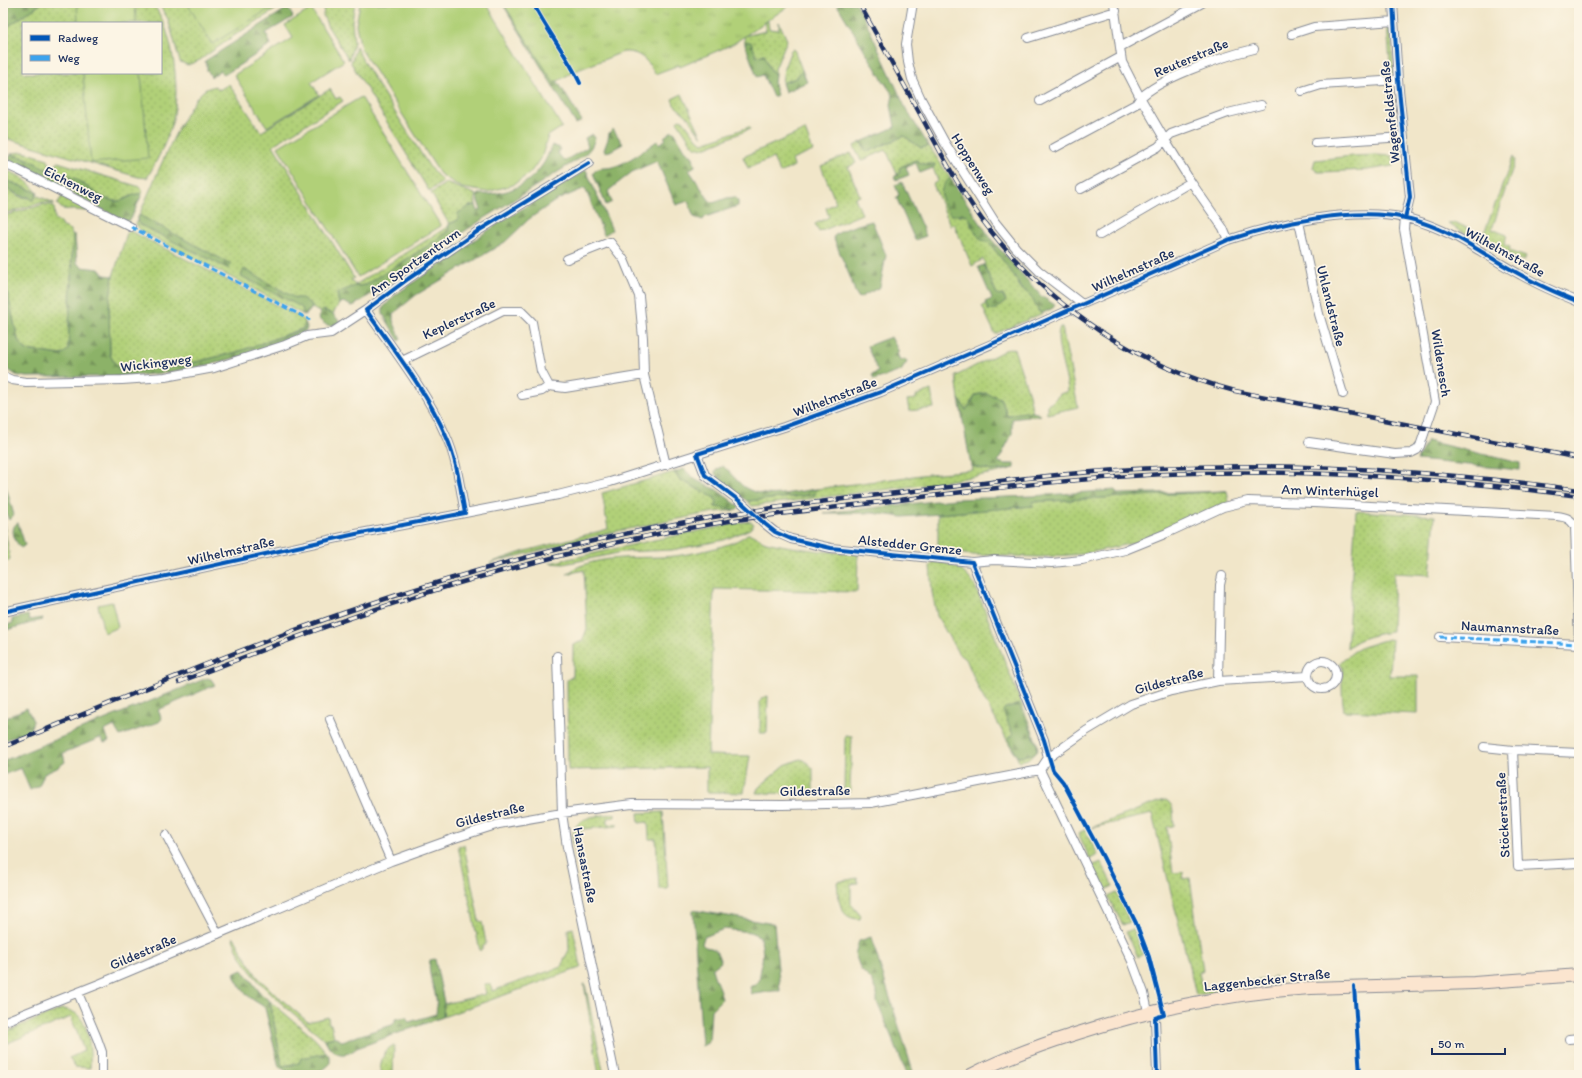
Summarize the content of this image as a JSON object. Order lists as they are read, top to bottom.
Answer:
{
  "streets": {
    "street": [
      "Reuterstraße",
      "Wagenfeldstraße",
      "Hoppenweg",
      "Eichenweg",
      "Wilhelmstraße",
      "Am Sportzentrum",
      "Uhlandstraße",
      "Keplerstraße",
      "Wickingweg",
      "Wildenesch",
      "Am Winterhügel",
      "Alstedder Grenze",
      "Naumannstraße",
      "Gildestraße",
      "Stöckerstraße",
      "Hansastraße",
      "Laggenbecker Straße"
    ]
  },
  "crossings": [
    ["Wagenfeldstraße", "Wilhelmstraße"],
    ["Wagenfeldstraße", "Wildenesch"],
    ["Hoppenweg", "Wilhelmstraße"],
    ["Wilhelmstraße", "Am Sportzentrum"],
    ["Wilhelmstraße", "Uhlandstraße"],
    ["Wilhelmstraße", "Wildenesch"],
    ["Wilhelmstraße", "Alstedder Grenze"],
    ["Am Sportzentrum", "Keplerstraße"],
    ["Am Sportzentrum", "Wickingweg"],
    ["Am Winterhügel", "Alstedder Grenze"],
    ["Am Winterhügel", "Naumannstraße"],
    ["Alstedder Grenze", "Gildestraße"],
    ["Gildestraße", "Hansastraße"]
  ],
  "legend": ["Radweg", "Weg"],
  "scale_bar": "50 m"
}
